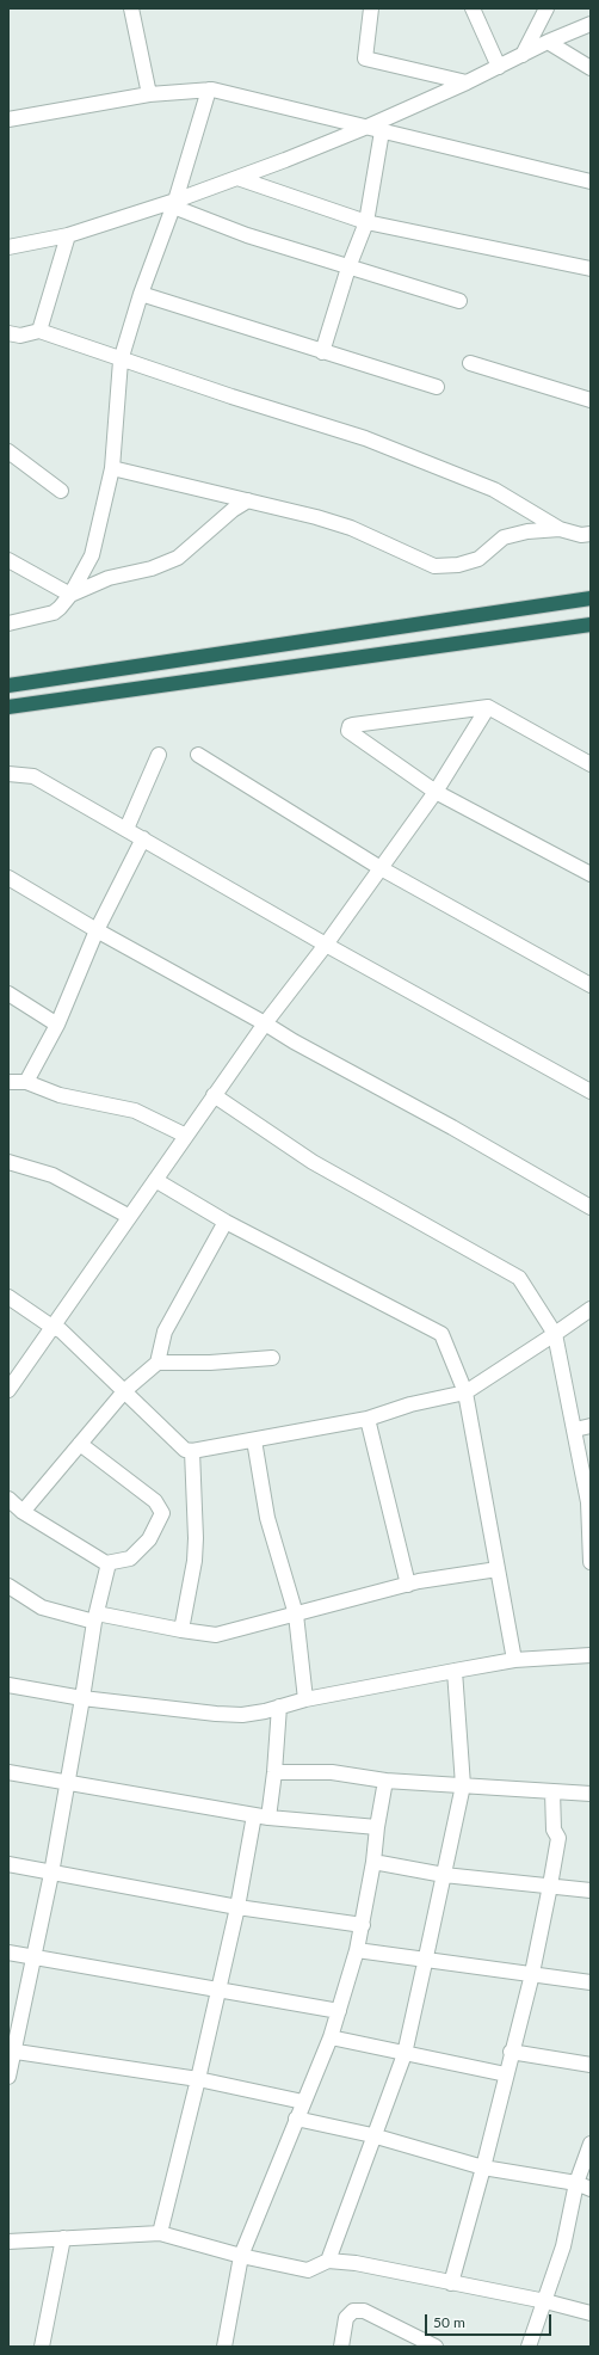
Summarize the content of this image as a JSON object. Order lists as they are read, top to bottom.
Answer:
{
  "scale_bar": "50 m"
}
